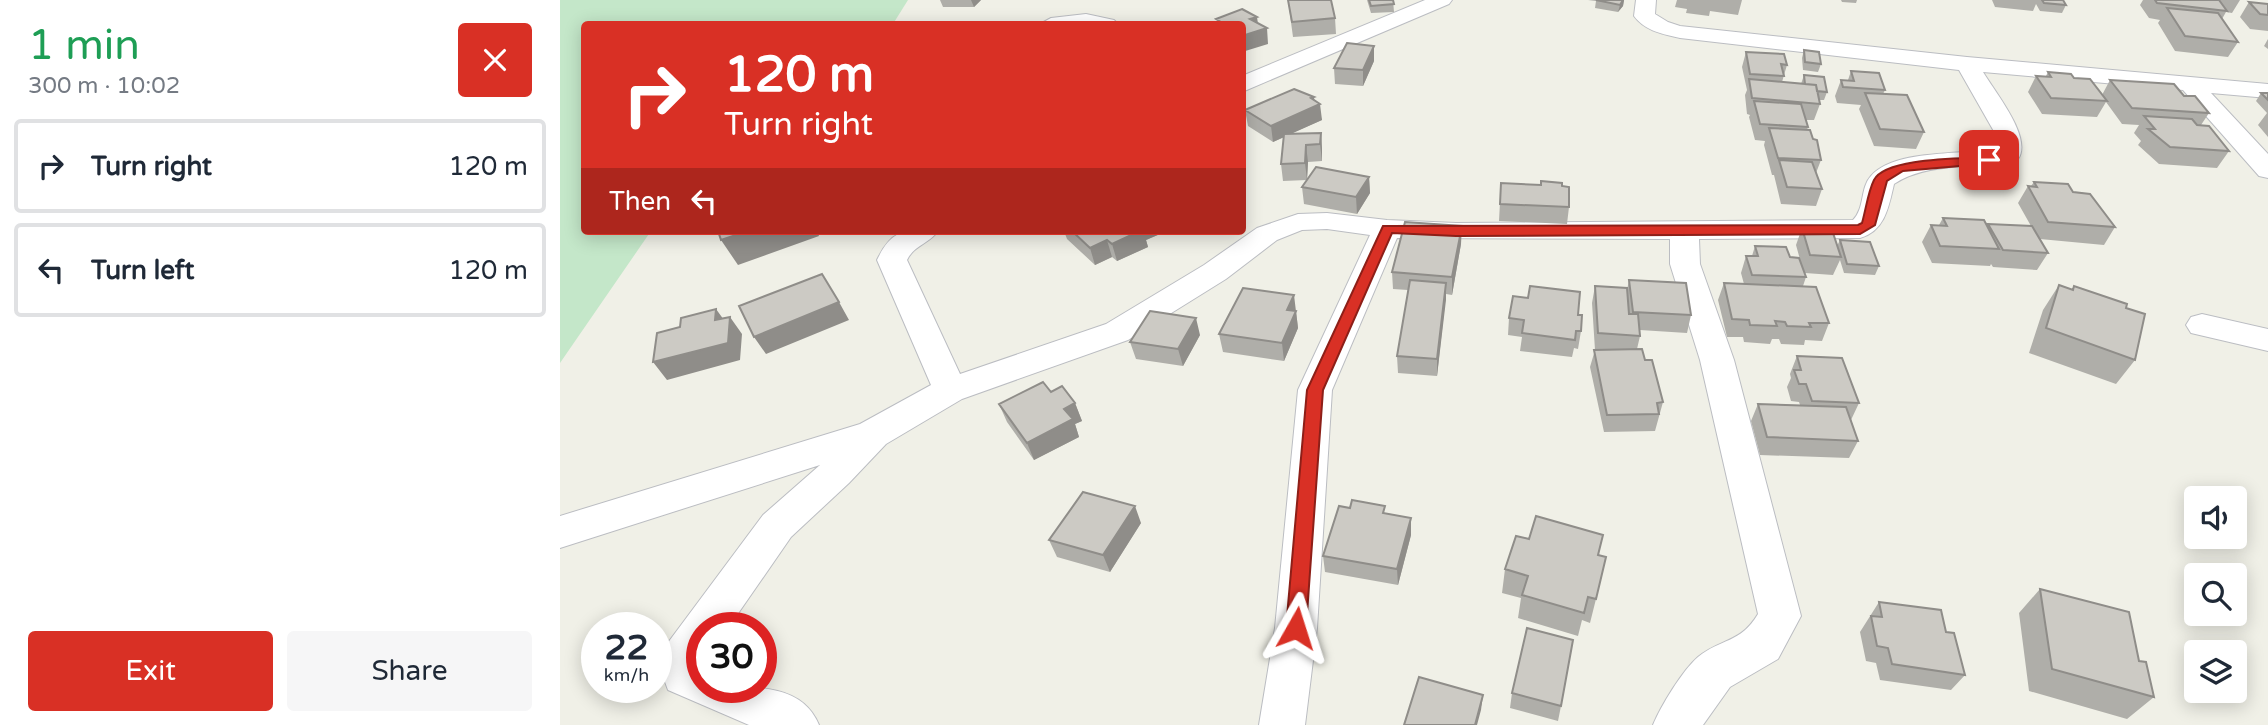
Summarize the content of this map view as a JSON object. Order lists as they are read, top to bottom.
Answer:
{
  "page": {
    "heading": ["1 min", "300 m · 10:02"],
    "turn": ["120 m", "Turn right"],
    "list": [
      {
        "name": "Turn right",
        "value": "120 m"
      },
      {
        "name": "Turn left",
        "value": "120 m"
      }
    ],
    "then": "Then",
    "speed": "22 km/h",
    "limit": "30",
    "buttons": ["Exit", "Share"]
  }
}
